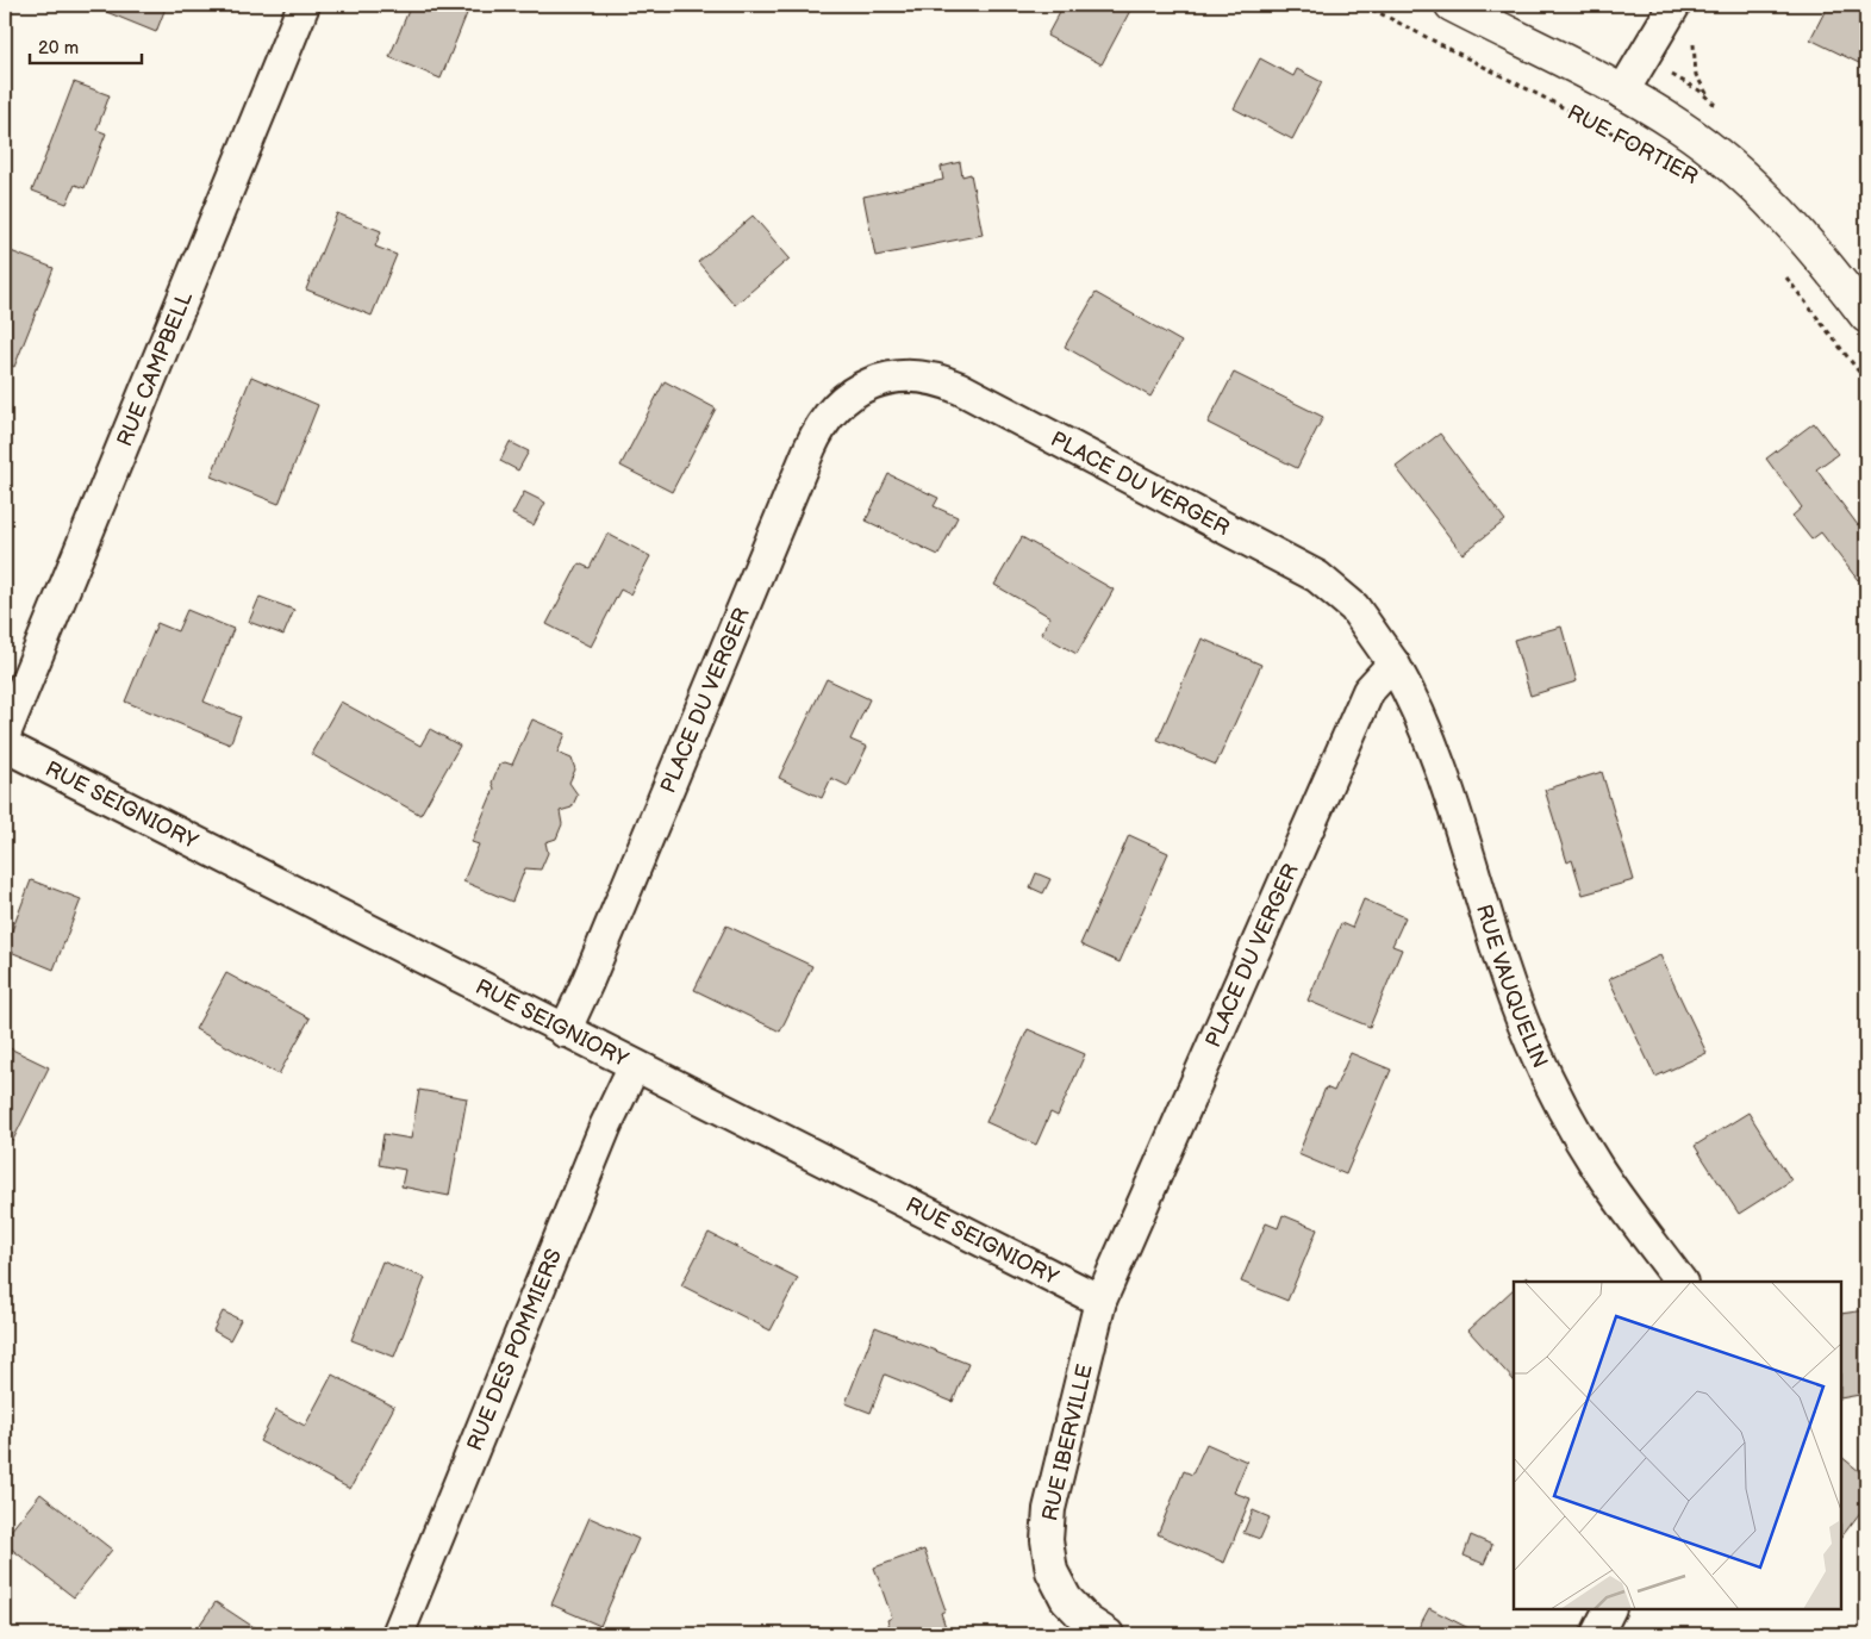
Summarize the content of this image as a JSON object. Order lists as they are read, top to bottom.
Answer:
{
  "streets": {
    "street": [
      "RUE FORTIER",
      "RUE CAMPBELL",
      "PLACE DU VERGER",
      "RUE SEIGNIORY",
      "RUE VAUQUELIN",
      "RUE DES POMMIERS",
      "RUE IBERVILLE"
    ]
  },
  "crossings": [
    ["PLACE DU VERGER", "RUE SEIGNIORY"],
    ["PLACE DU VERGER", "RUE VAUQUELIN"],
    ["PLACE DU VERGER", "RUE IBERVILLE"],
    ["RUE SEIGNIORY", "RUE DES POMMIERS"],
    ["RUE SEIGNIORY", "RUE IBERVILLE"]
  ],
  "scale_bar": "20 m"
}
